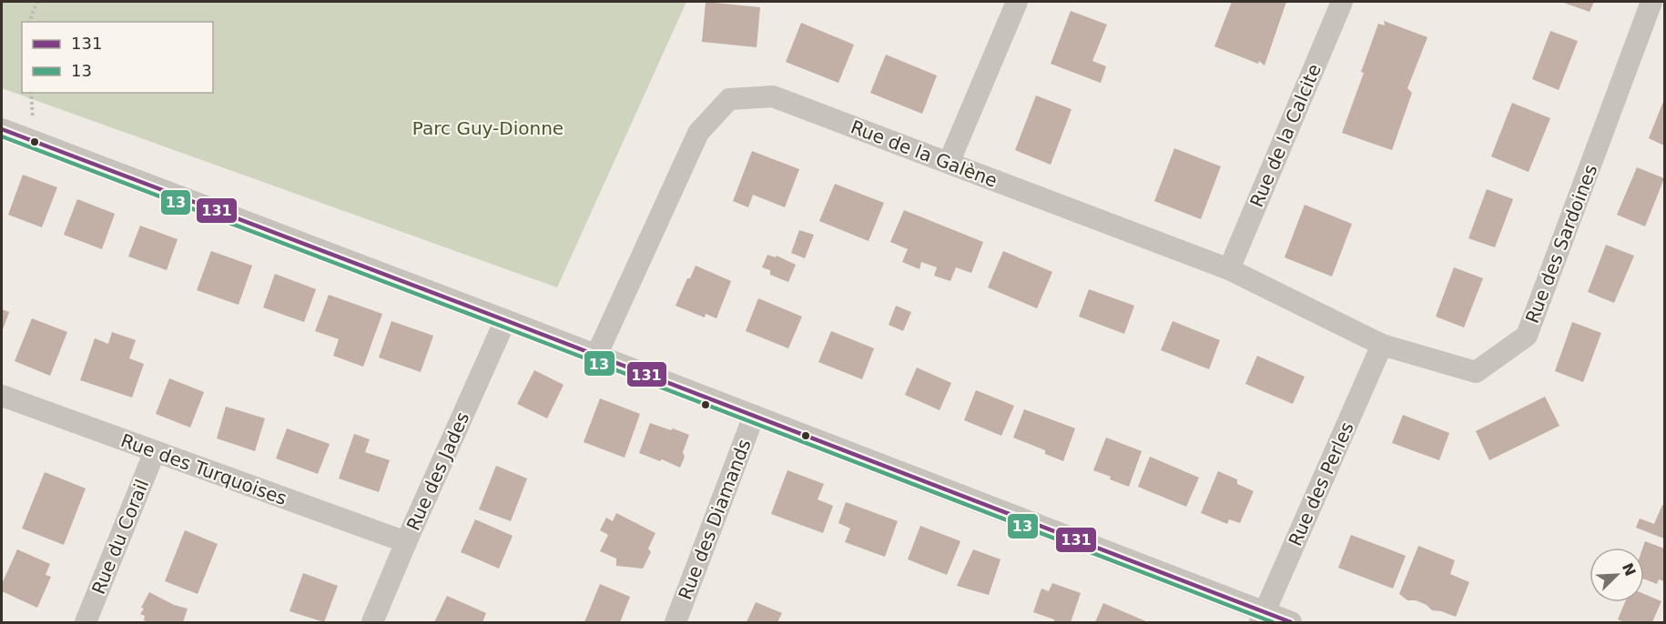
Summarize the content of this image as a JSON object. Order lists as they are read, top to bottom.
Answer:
{
  "streets": {
    "street": [
      "Rue de la Calcite",
      "Rue de la Galène",
      "Rue des Sardoines",
      "Rue des Turquoises",
      "Rue des Jades",
      "Rue des Perles",
      "Rue des Diamands",
      "Rue du Corail"
    ]
  },
  "crossings": [
    ["Rue de la Calcite", "Rue de la Galène"],
    ["Rue de la Galène", "Rue des Sardoines"],
    ["Rue de la Galène", "Rue des Perles"],
    ["Rue des Sardoines", "Rue des Perles"],
    ["Rue des Turquoises", "Rue des Jades"],
    ["Rue des Turquoises", "Rue du Corail"]
  ],
  "parks": ["Parc Guy-Dionne"],
  "lines": ["transit line 131", "transit line 13"],
  "legend": ["131", "13"],
  "north": "top right"
}
